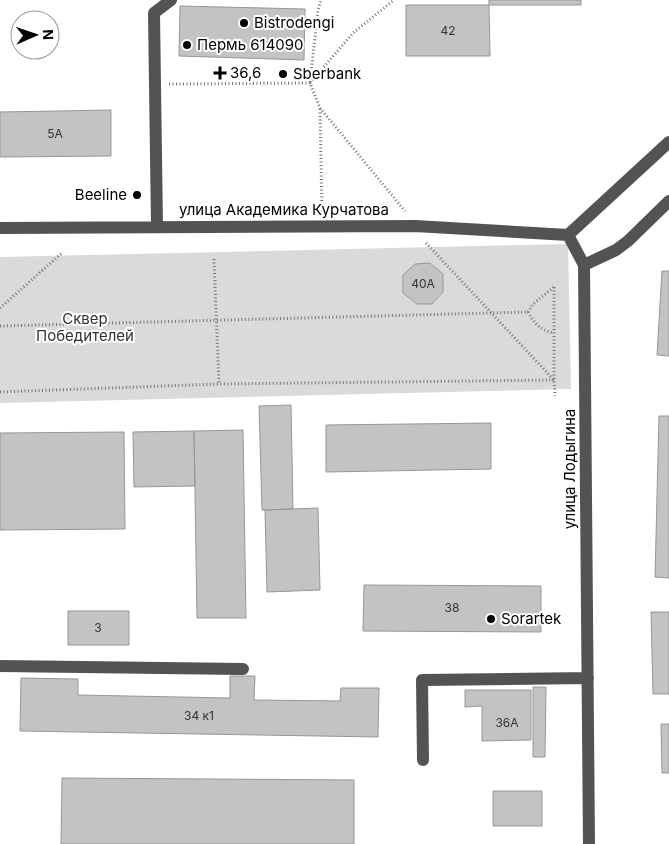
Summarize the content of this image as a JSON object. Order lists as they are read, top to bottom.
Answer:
{
  "streets": {
    "street": ["улица Академика Курчатова", "улица Лодыгина"]
  },
  "crossings": [
    ["улица Академика Курчатова", "улица Лодыгина"]
  ],
  "parks": ["Сквер Победителей"],
  "places": {
    "other": [
      "Bistrodengi",
      "Пермь 614090",
      "Sberbank",
      "Beeline",
      "Sorartek"
    ],
    "health": ["36,6"]
  },
  "house_numbers": [
    "42",
    "5А",
    "40А",
    "38",
    "3",
    "34 к1",
    "36А"
  ],
  "north": "right"
}
